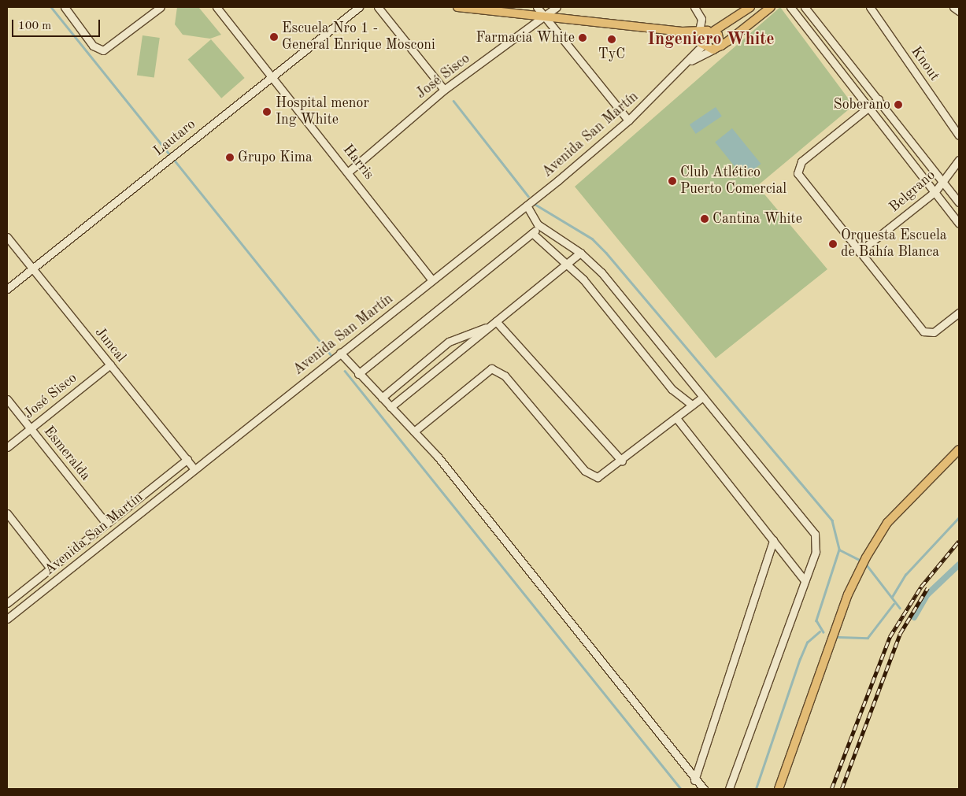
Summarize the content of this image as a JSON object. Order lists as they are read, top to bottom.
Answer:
{
  "streets": {
    "main road": ["Avenida San Martín"],
    "street": [
      "Knout",
      "José Sisco",
      "Lautaro",
      "Harris",
      "Belgrano",
      "Juncal",
      "Esmeralda"
    ]
  },
  "crossings": [
    ["José Sisco", "Harris"],
    ["José Sisco", "Juncal"],
    ["José Sisco", "Esmeralda"],
    ["Avenida San Martín", "Harris"],
    ["Avenida San Martín", "Juncal"],
    ["Avenida San Martín", "Esmeralda"],
    ["Lautaro", "Harris"],
    ["Lautaro", "Juncal"]
  ],
  "districts": ["Ingeniero White"],
  "places": [
    "Escuela Nro 1 - General Enrique Mosconi",
    "Farmacia White",
    "TyC",
    "Soberano",
    "Hospital menor Ing White",
    "Grupo Kima",
    "Club Atlético Puerto Comercial",
    "Cantina White",
    "Orquesta Escuela de Bahía Blanca"
  ],
  "scale_bar": "100 m"
}
